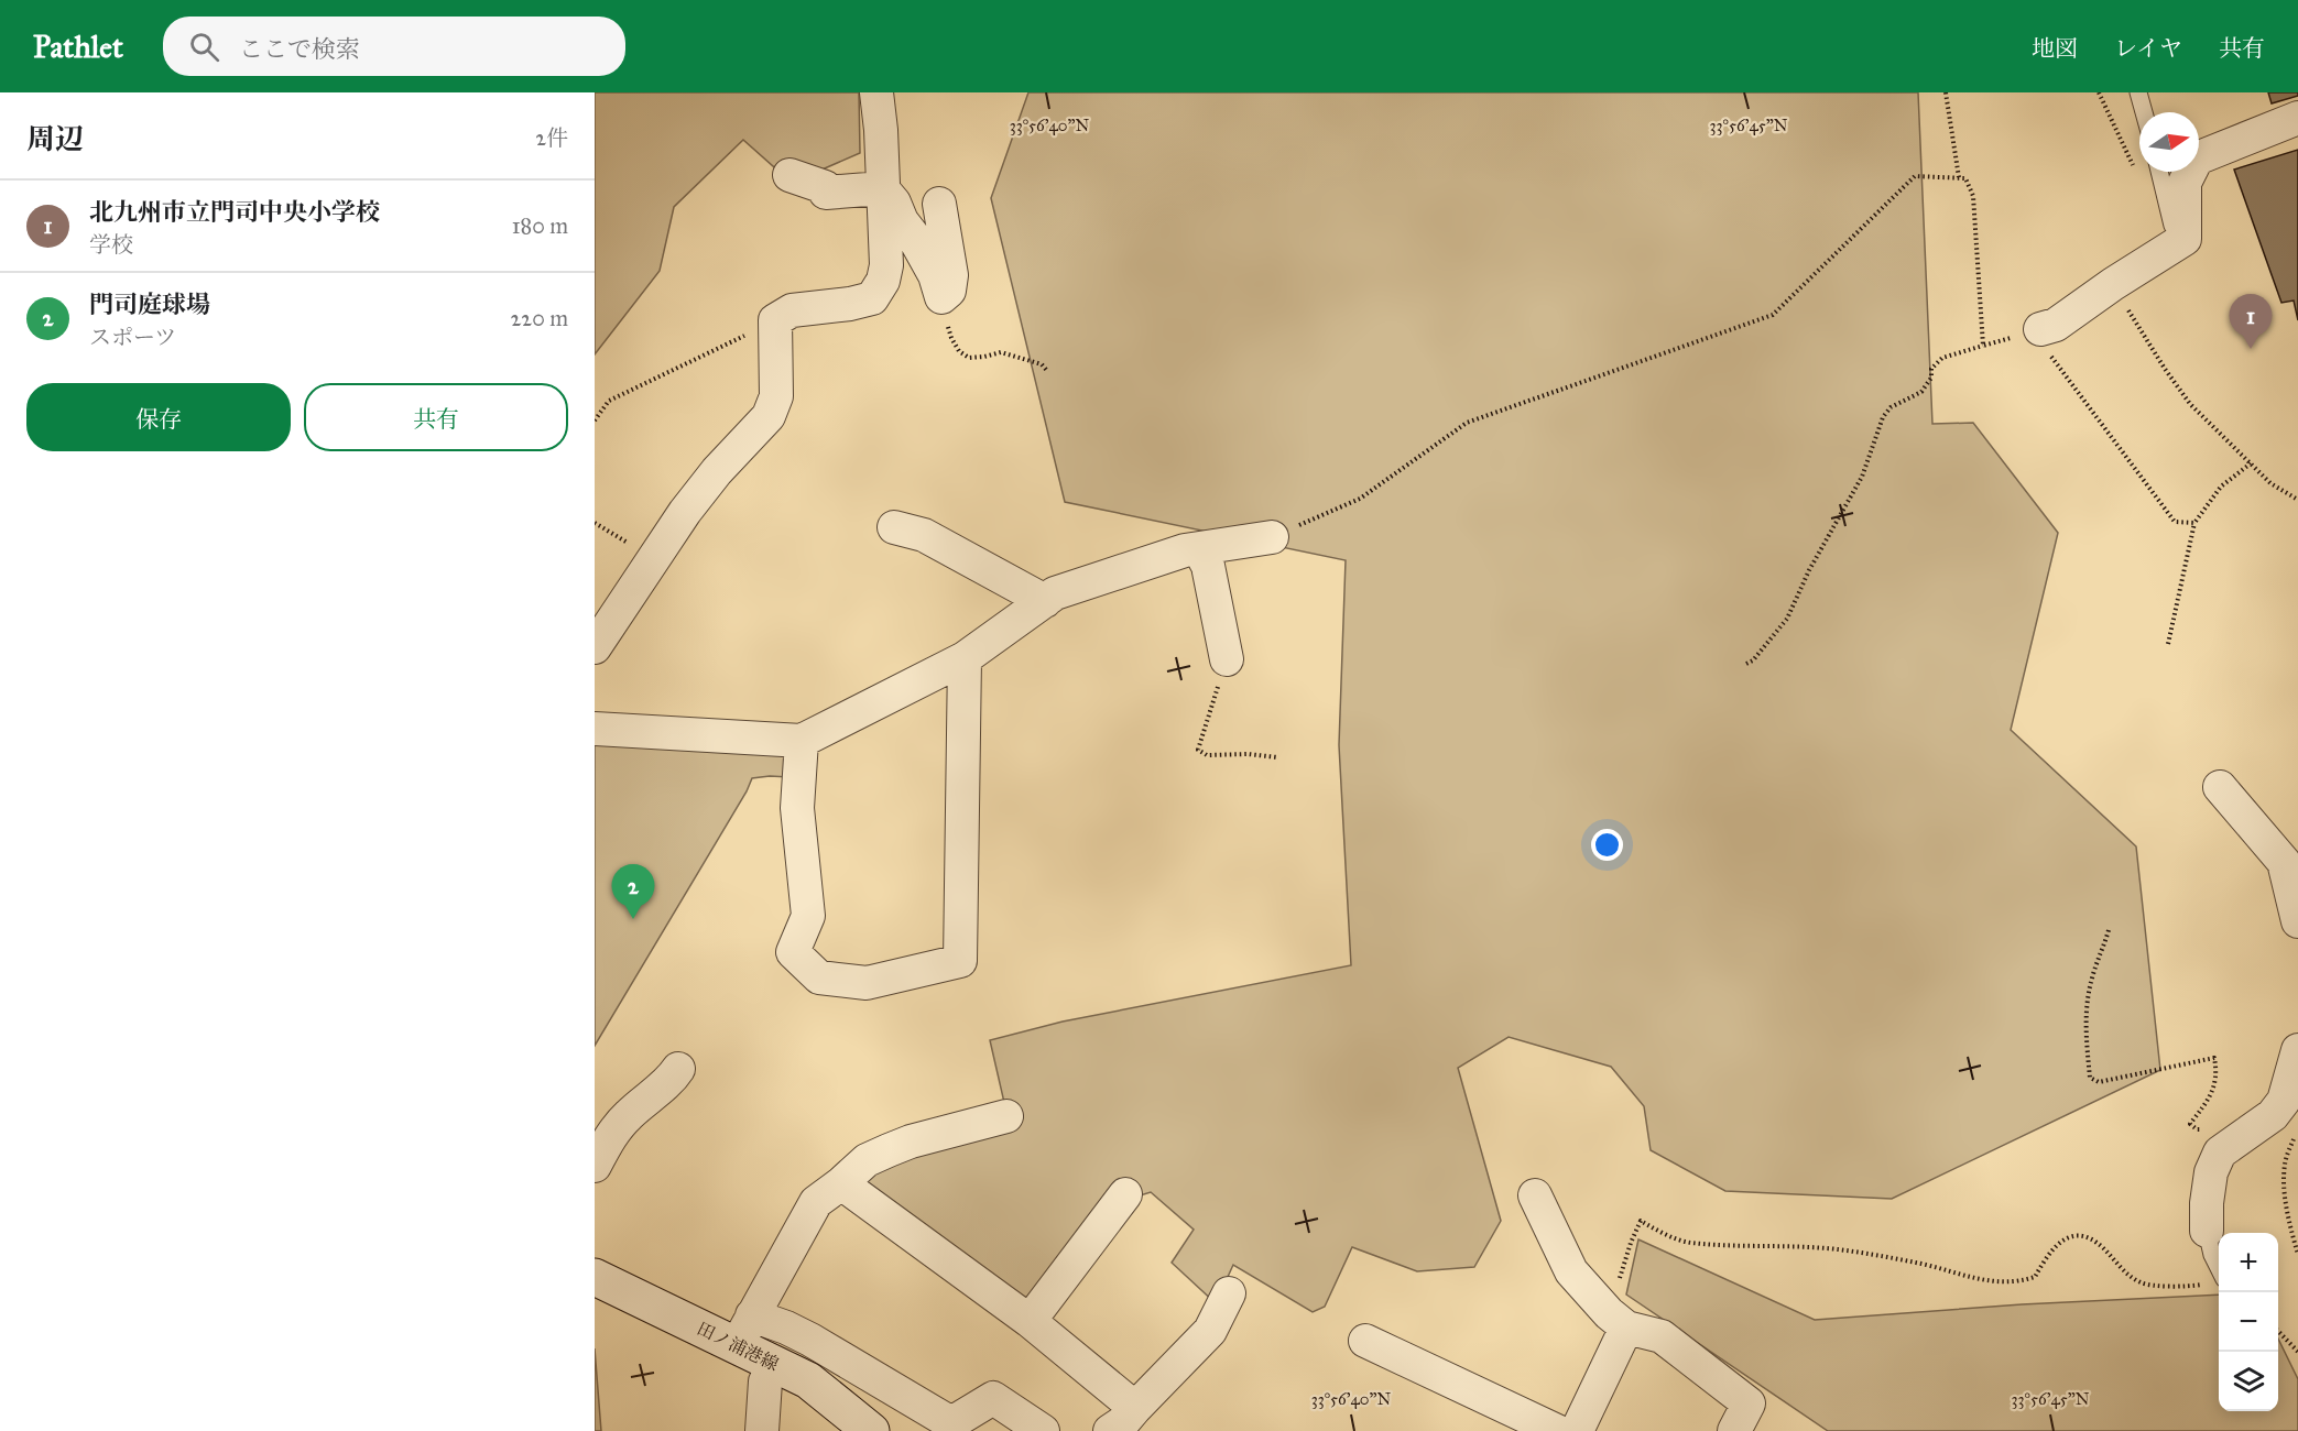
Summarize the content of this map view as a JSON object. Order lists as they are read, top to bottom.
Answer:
{
  "streets": {
    "main road": ["田ノ浦港線"]
  },
  "north": "right",
  "page": {
    "header": "Pathlet",
    "search": "ここで検索",
    "nav": ["地図", "レイヤ", "共有"],
    "heading": ["周辺", "2件"],
    "list": [
      {
        "mark": "1",
        "name": "北九州市立門司中央小学校",
        "note": "学校",
        "value": "180 m"
      },
      {
        "mark": "2",
        "name": "門司庭球場",
        "note": "スポーツ",
        "value": "220 m"
      }
    ],
    "pins": ["1", "2"],
    "buttons": ["保存", "共有"],
    "map_buttons": ["+", "−"]
  },
  "coordinates": ["33°56'40\"N", "33°56'45\"N"]
}
